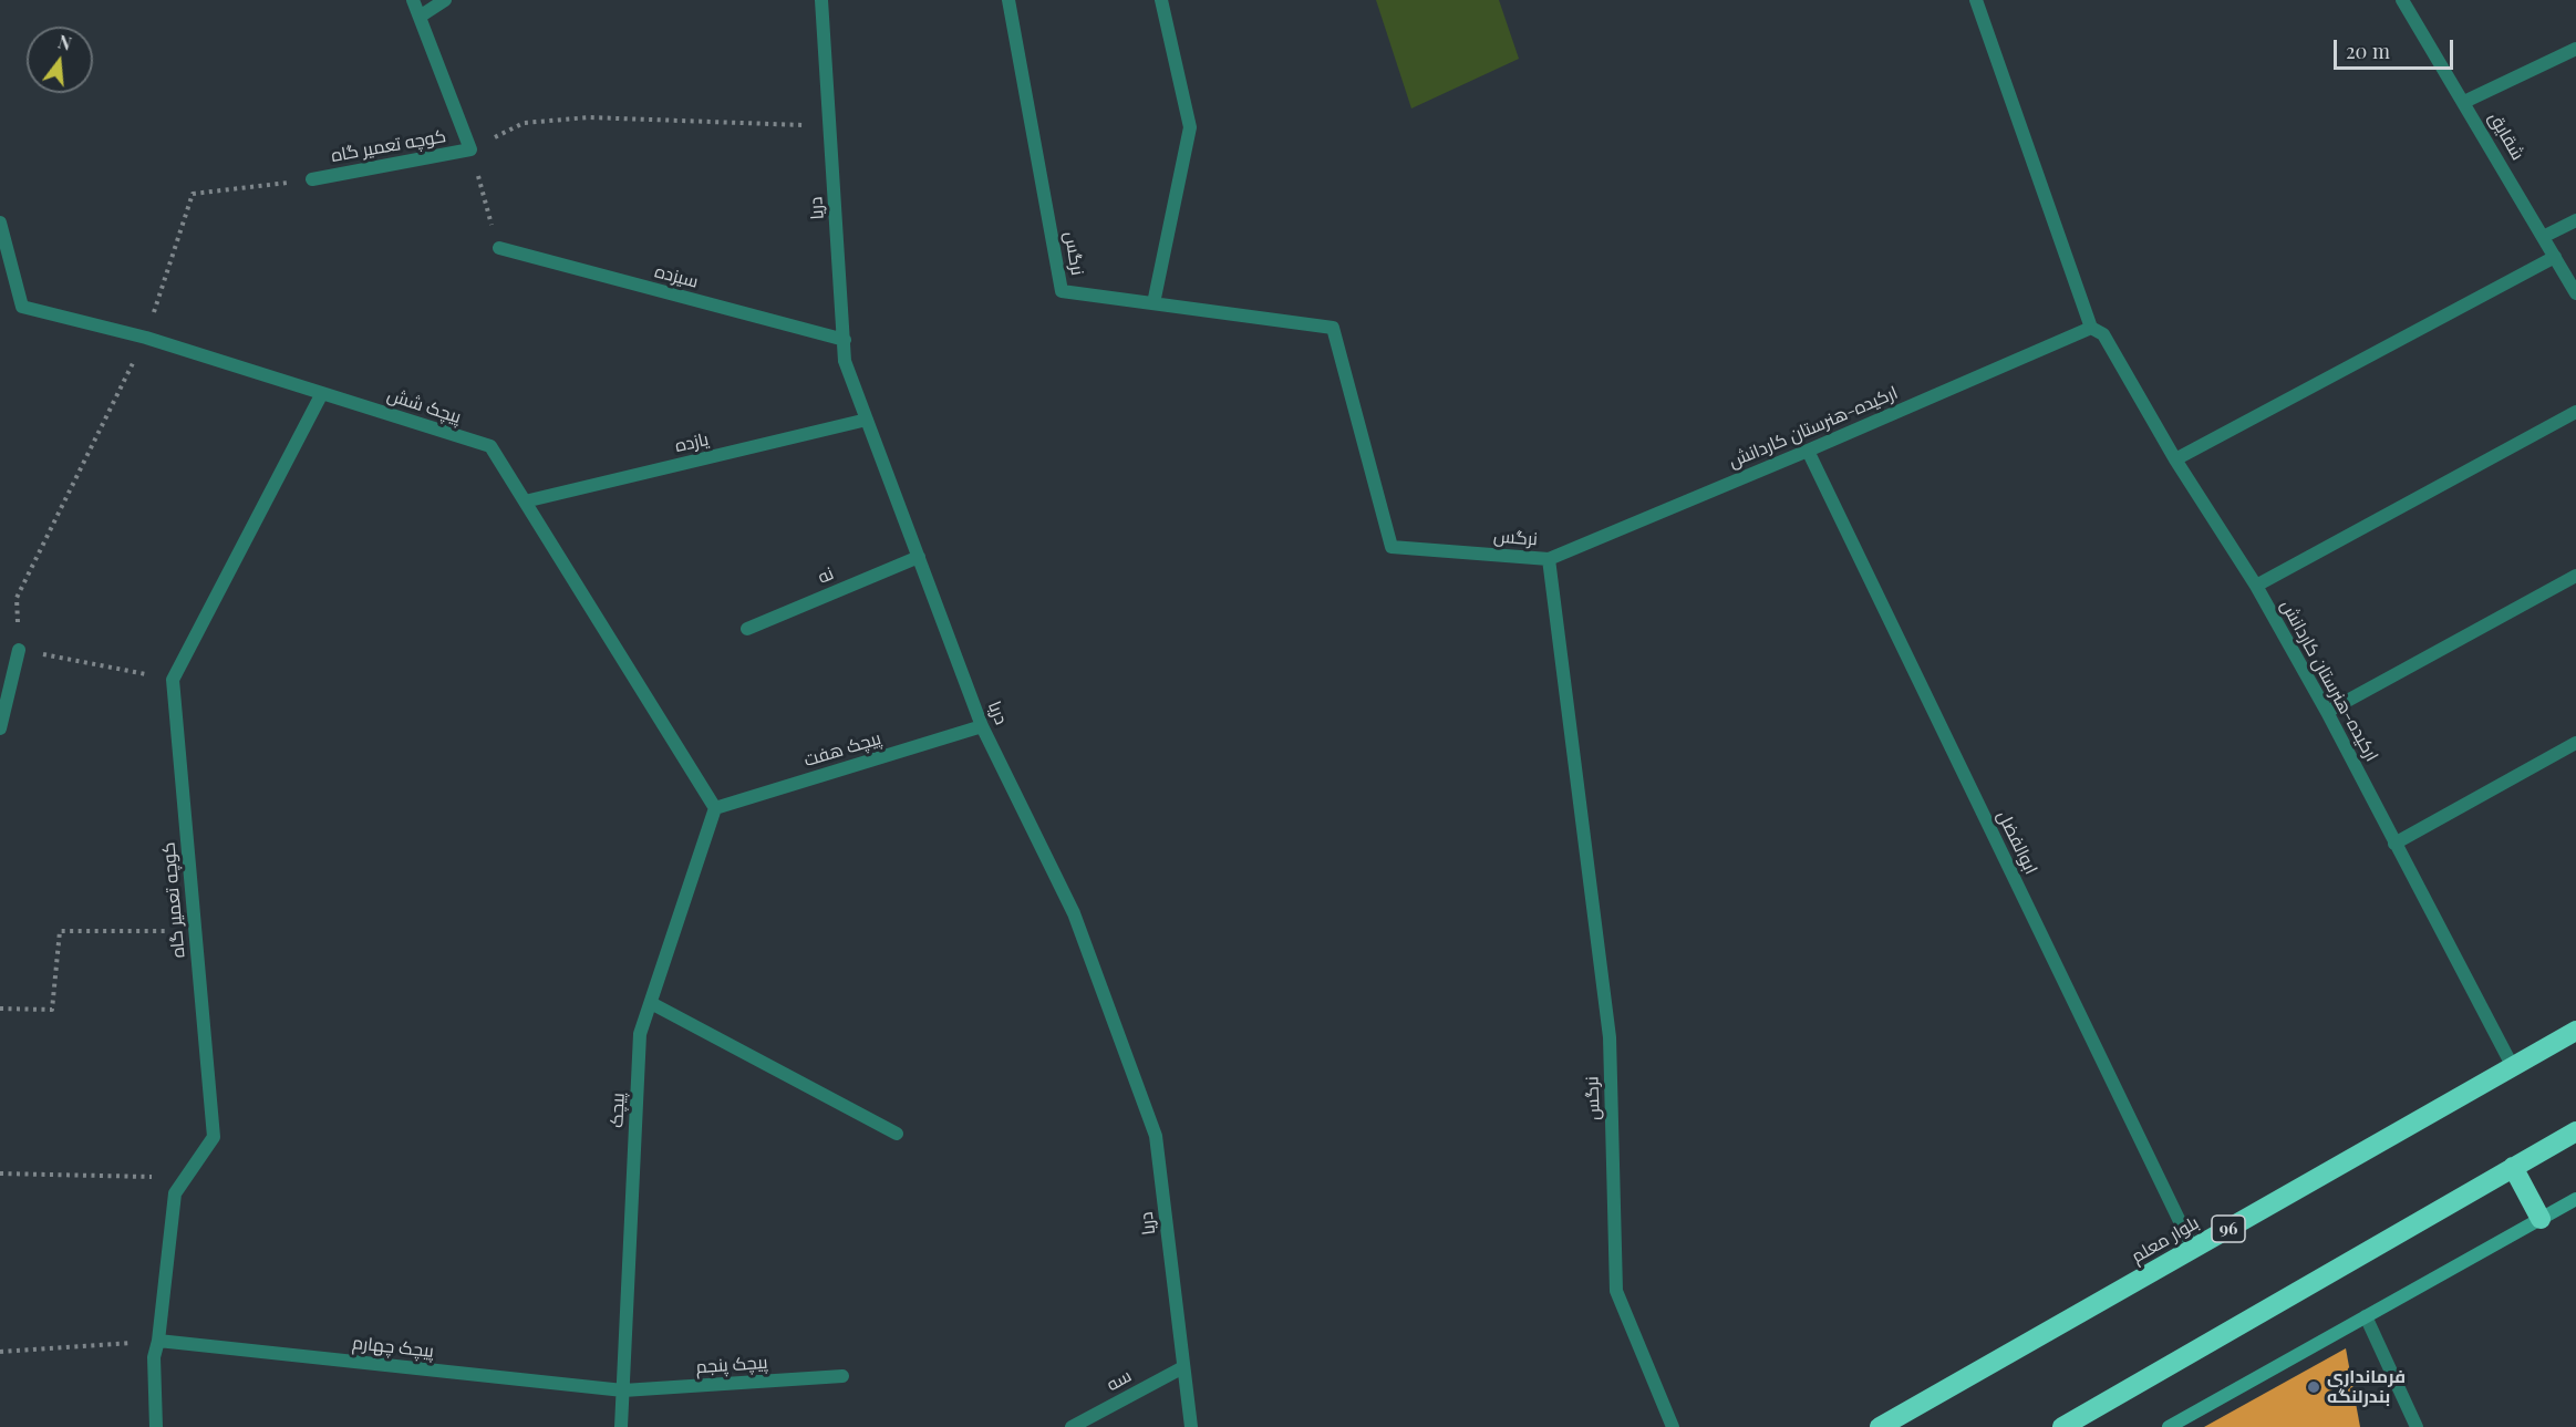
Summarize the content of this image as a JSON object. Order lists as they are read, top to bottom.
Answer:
{
  "streets": {
    "highway": ["96", "بلوار معلم"],
    "street": [
      "شقایق",
      "کوچه تعمیر گاه",
      "دریا",
      "نرگس",
      "سیزده",
      "پیچک شش",
      "ارکیده-هنرستان کاردانش",
      "یازده",
      "نه",
      "پیچک هفت",
      "ابوالفضل",
      "پیچک",
      "پیچک چهارم",
      "پیچک پنجم",
      "سه"
    ]
  },
  "crossings": [
    ["کوچه تعمیر گاه", "پیچک چهارم"],
    ["دریا", "سیزده"],
    ["دریا", "یازده"],
    ["دریا", "نه"],
    ["دریا", "پیچک هفت"],
    ["دریا", "سه"],
    ["نرگس", "ارکیده-هنرستان کاردانش"],
    ["پیچک شش", "یازده"],
    ["پیچک شش", "پیچک هفت"],
    ["پیچک شش", "پیچک"],
    ["ارکیده-هنرستان کاردانش", "ابوالفضل"],
    ["ارکیده-هنرستان کاردانش", "بلوار معلم"],
    ["پیچک هفت", "پیچک"],
    ["ابوالفضل", "بلوار معلم"],
    ["پیچک", "پیچک چهارم"],
    ["پیچک", "پیچک پنجم"],
    ["پیچک چهارم", "پیچک پنجم"]
  ],
  "places": ["فرمانداری بندرلنگه"],
  "scale_bar": "20 m",
  "north": "top"
}
